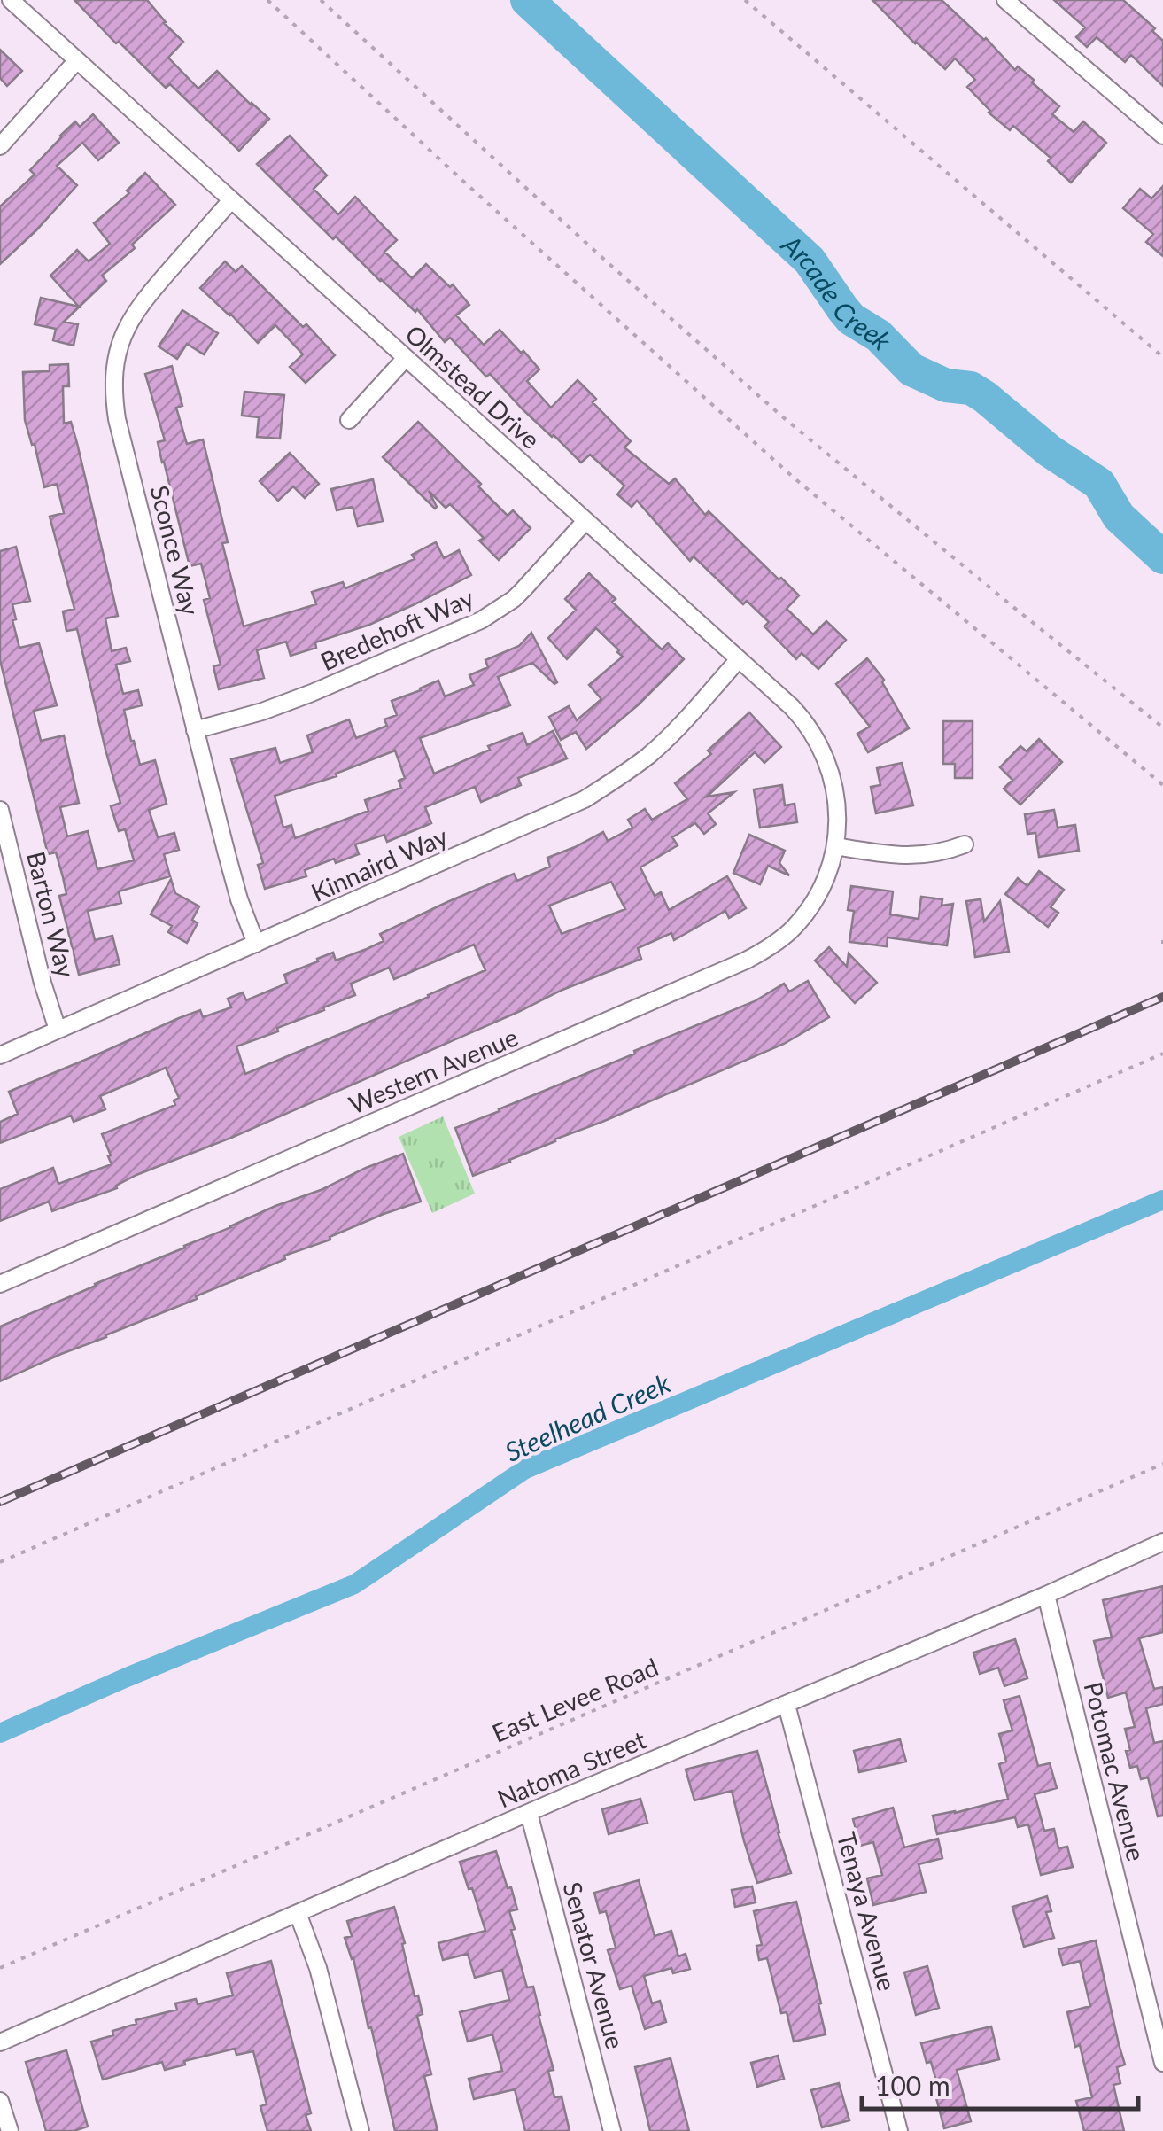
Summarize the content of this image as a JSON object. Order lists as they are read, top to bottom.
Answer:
{
  "streets": {
    "street": [
      "Olmstead Drive",
      "Sconce Way",
      "Bredehoft Way",
      "Kinnaird Way",
      "Barton Way",
      "Western Avenue",
      "Natoma Street",
      "Potomac Avenue",
      "Tenaya Avenue",
      "Senator Avenue"
    ],
    "path": ["East Levee Road"]
  },
  "crossings": [
    ["Olmstead Drive", "Sconce Way"],
    ["Olmstead Drive", "Bredehoft Way"],
    ["Olmstead Drive", "Kinnaird Way"],
    ["Olmstead Drive", "Western Avenue"],
    ["Sconce Way", "Bredehoft Way"],
    ["Sconce Way", "Kinnaird Way"],
    ["Kinnaird Way", "Barton Way"],
    ["Natoma Street", "Potomac Avenue"],
    ["Natoma Street", "Tenaya Avenue"],
    ["Natoma Street", "Senator Avenue"]
  ],
  "water": ["Arcade Creek", "Steelhead Creek"],
  "scale_bar": "100 m"
}
